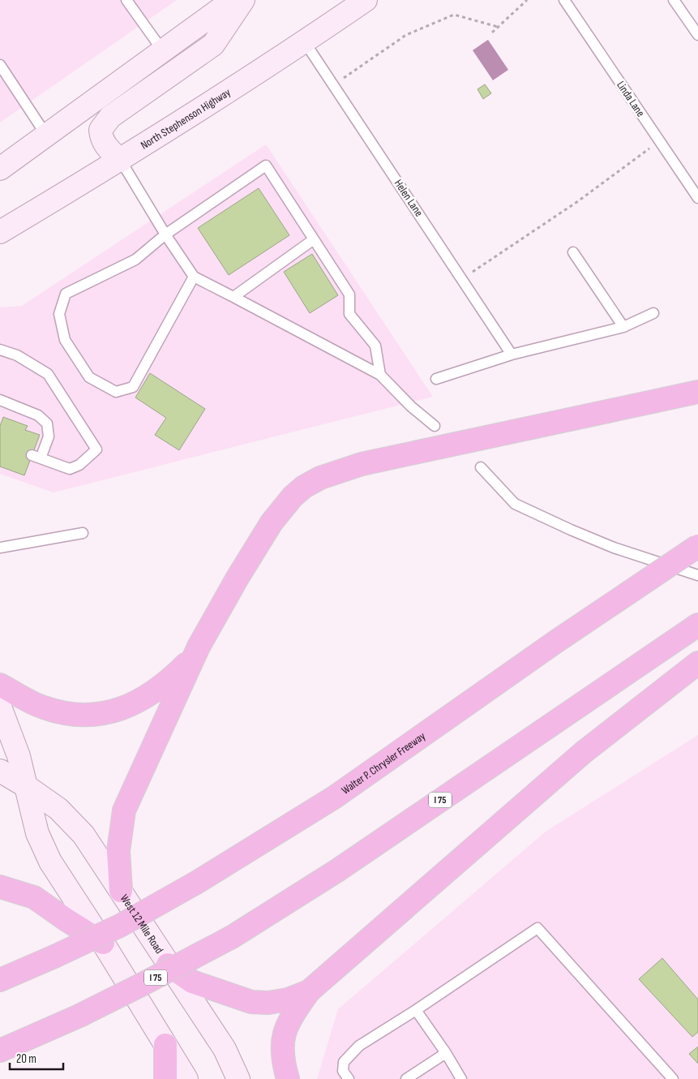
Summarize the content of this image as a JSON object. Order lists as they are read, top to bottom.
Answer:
{
  "streets": {
    "highway": ["Walter P. Chrysler Freeway", "I 75"],
    "main road": ["North Stephenson Highway", "West 12 Mile Road"],
    "lane": ["Linda Lane", "Helen Lane"]
  },
  "crossings": [
    ["North Stephenson Highway", "Helen Lane"]
  ],
  "scale_bar": "20 m"
}
